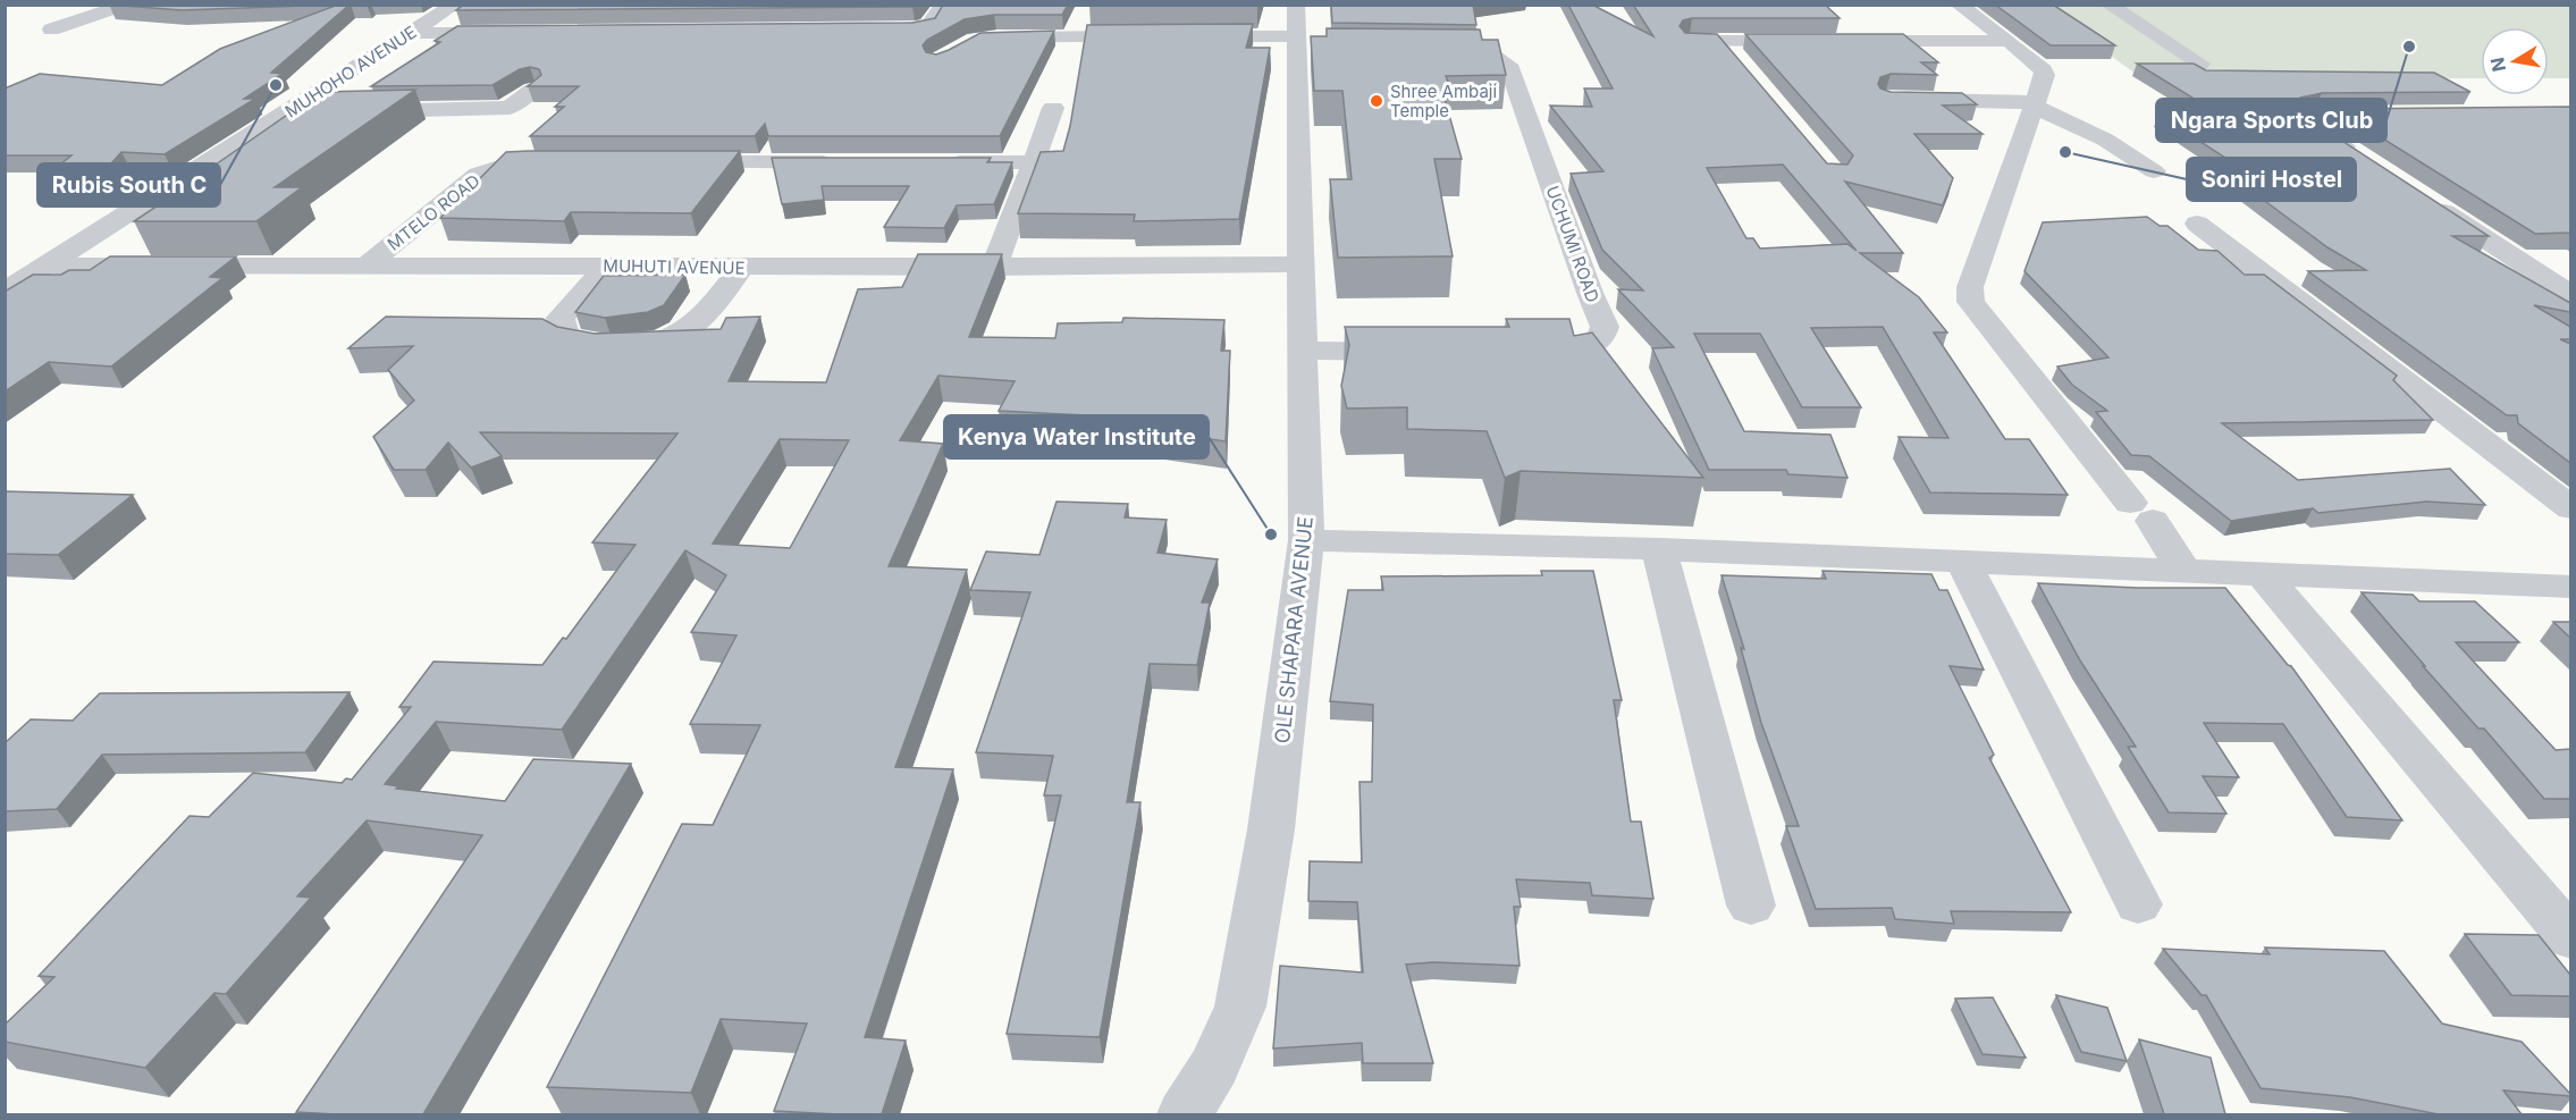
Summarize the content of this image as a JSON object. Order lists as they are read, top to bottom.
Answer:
{
  "streets": {
    "street": [
      "MUHOHO AVENUE",
      "MTELO ROAD",
      "UCHUMI ROAD",
      "MUHUTI AVENUE",
      "OLE SHAPARA AVENUE"
    ]
  },
  "crossings": [
    ["MUHOHO AVENUE", "MUHUTI AVENUE"],
    ["MTELO ROAD", "MUHUTI AVENUE"],
    ["MUHUTI AVENUE", "OLE SHAPARA AVENUE"]
  ],
  "places": [
    "Ngara Sports Club",
    "Rubis South C",
    "Shree Ambaji Temple",
    "Soniri Hostel",
    "Kenya Water Institute"
  ],
  "north": "left"
}
